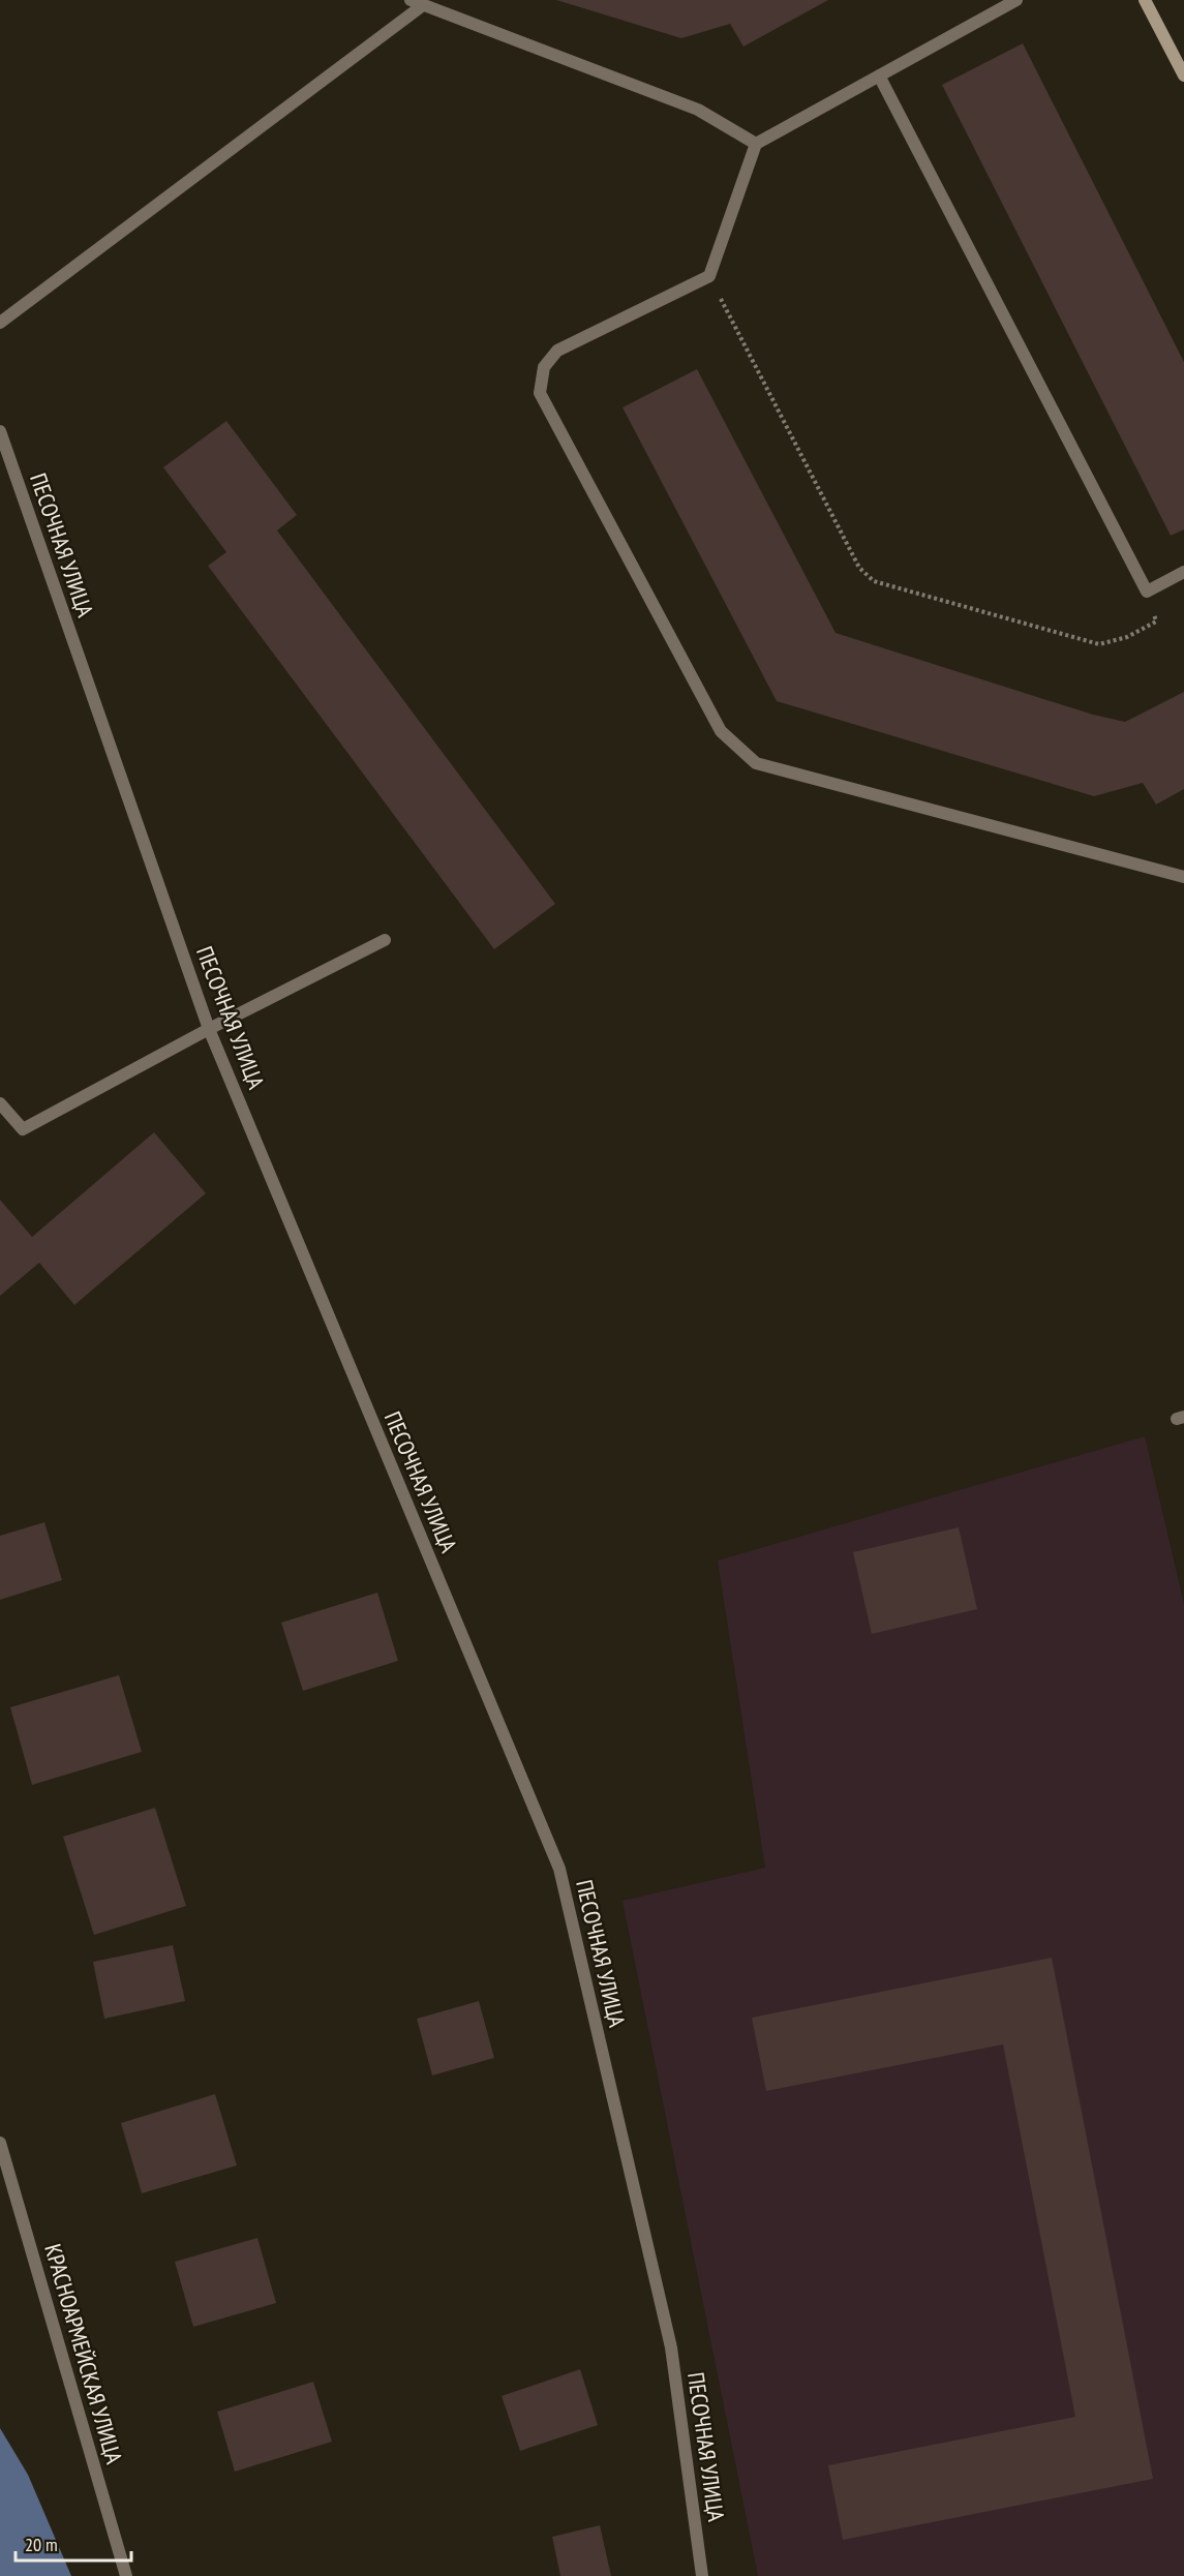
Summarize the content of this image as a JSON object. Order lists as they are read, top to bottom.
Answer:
{
  "streets": {
    "street": ["ПЕСОЧНАЯ УЛИЦА", "КРАСНОАРМЕЙСКАЯ УЛИЦА"]
  },
  "scale_bar": "20 m"
}
